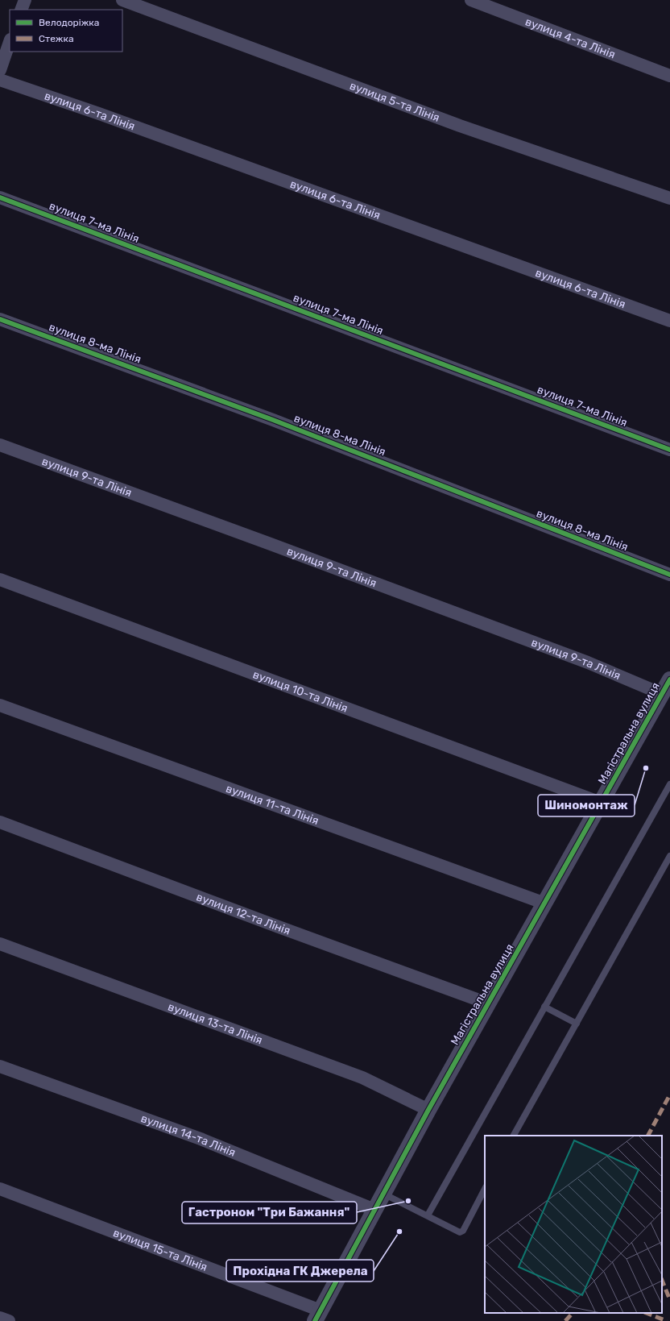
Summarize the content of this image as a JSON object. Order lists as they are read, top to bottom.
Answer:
{
  "streets": {
    "street": [
      "вулиця 4-та Лінія",
      "вулиця 5-та Лінія",
      "вулиця 6-та Лінія",
      "вулиця 7-ма Лінія",
      "вулиця 8-ма Лінія",
      "вулиця 9-та Лінія",
      "вулиця 10-та Лінія",
      "Магістральна вулиця",
      "вулиця 11-та Лінія",
      "вулиця 12-та Лінія",
      "вулиця 13-та Лінія",
      "вулиця 14-та Лінія",
      "вулиця 15-та Лінія"
    ]
  },
  "crossings": [
    ["вулиця 9-та Лінія", "Магістральна вулиця"],
    ["вулиця 10-та Лінія", "Магістральна вулиця"],
    ["Магістральна вулиця", "вулиця 11-та Лінія"],
    ["Магістральна вулиця", "вулиця 12-та Лінія"],
    ["Магістральна вулиця", "вулиця 13-та Лінія"],
    ["Магістральна вулиця", "вулиця 14-та Лінія"],
    ["Магістральна вулиця", "вулиця 15-та Лінія"]
  ],
  "places": ["Шиномонтаж", "Гастроном \"Три Бажання\"", "Прохідна ГК Джерела"],
  "legend": ["Велодоріжка", "Стежка"]
}
